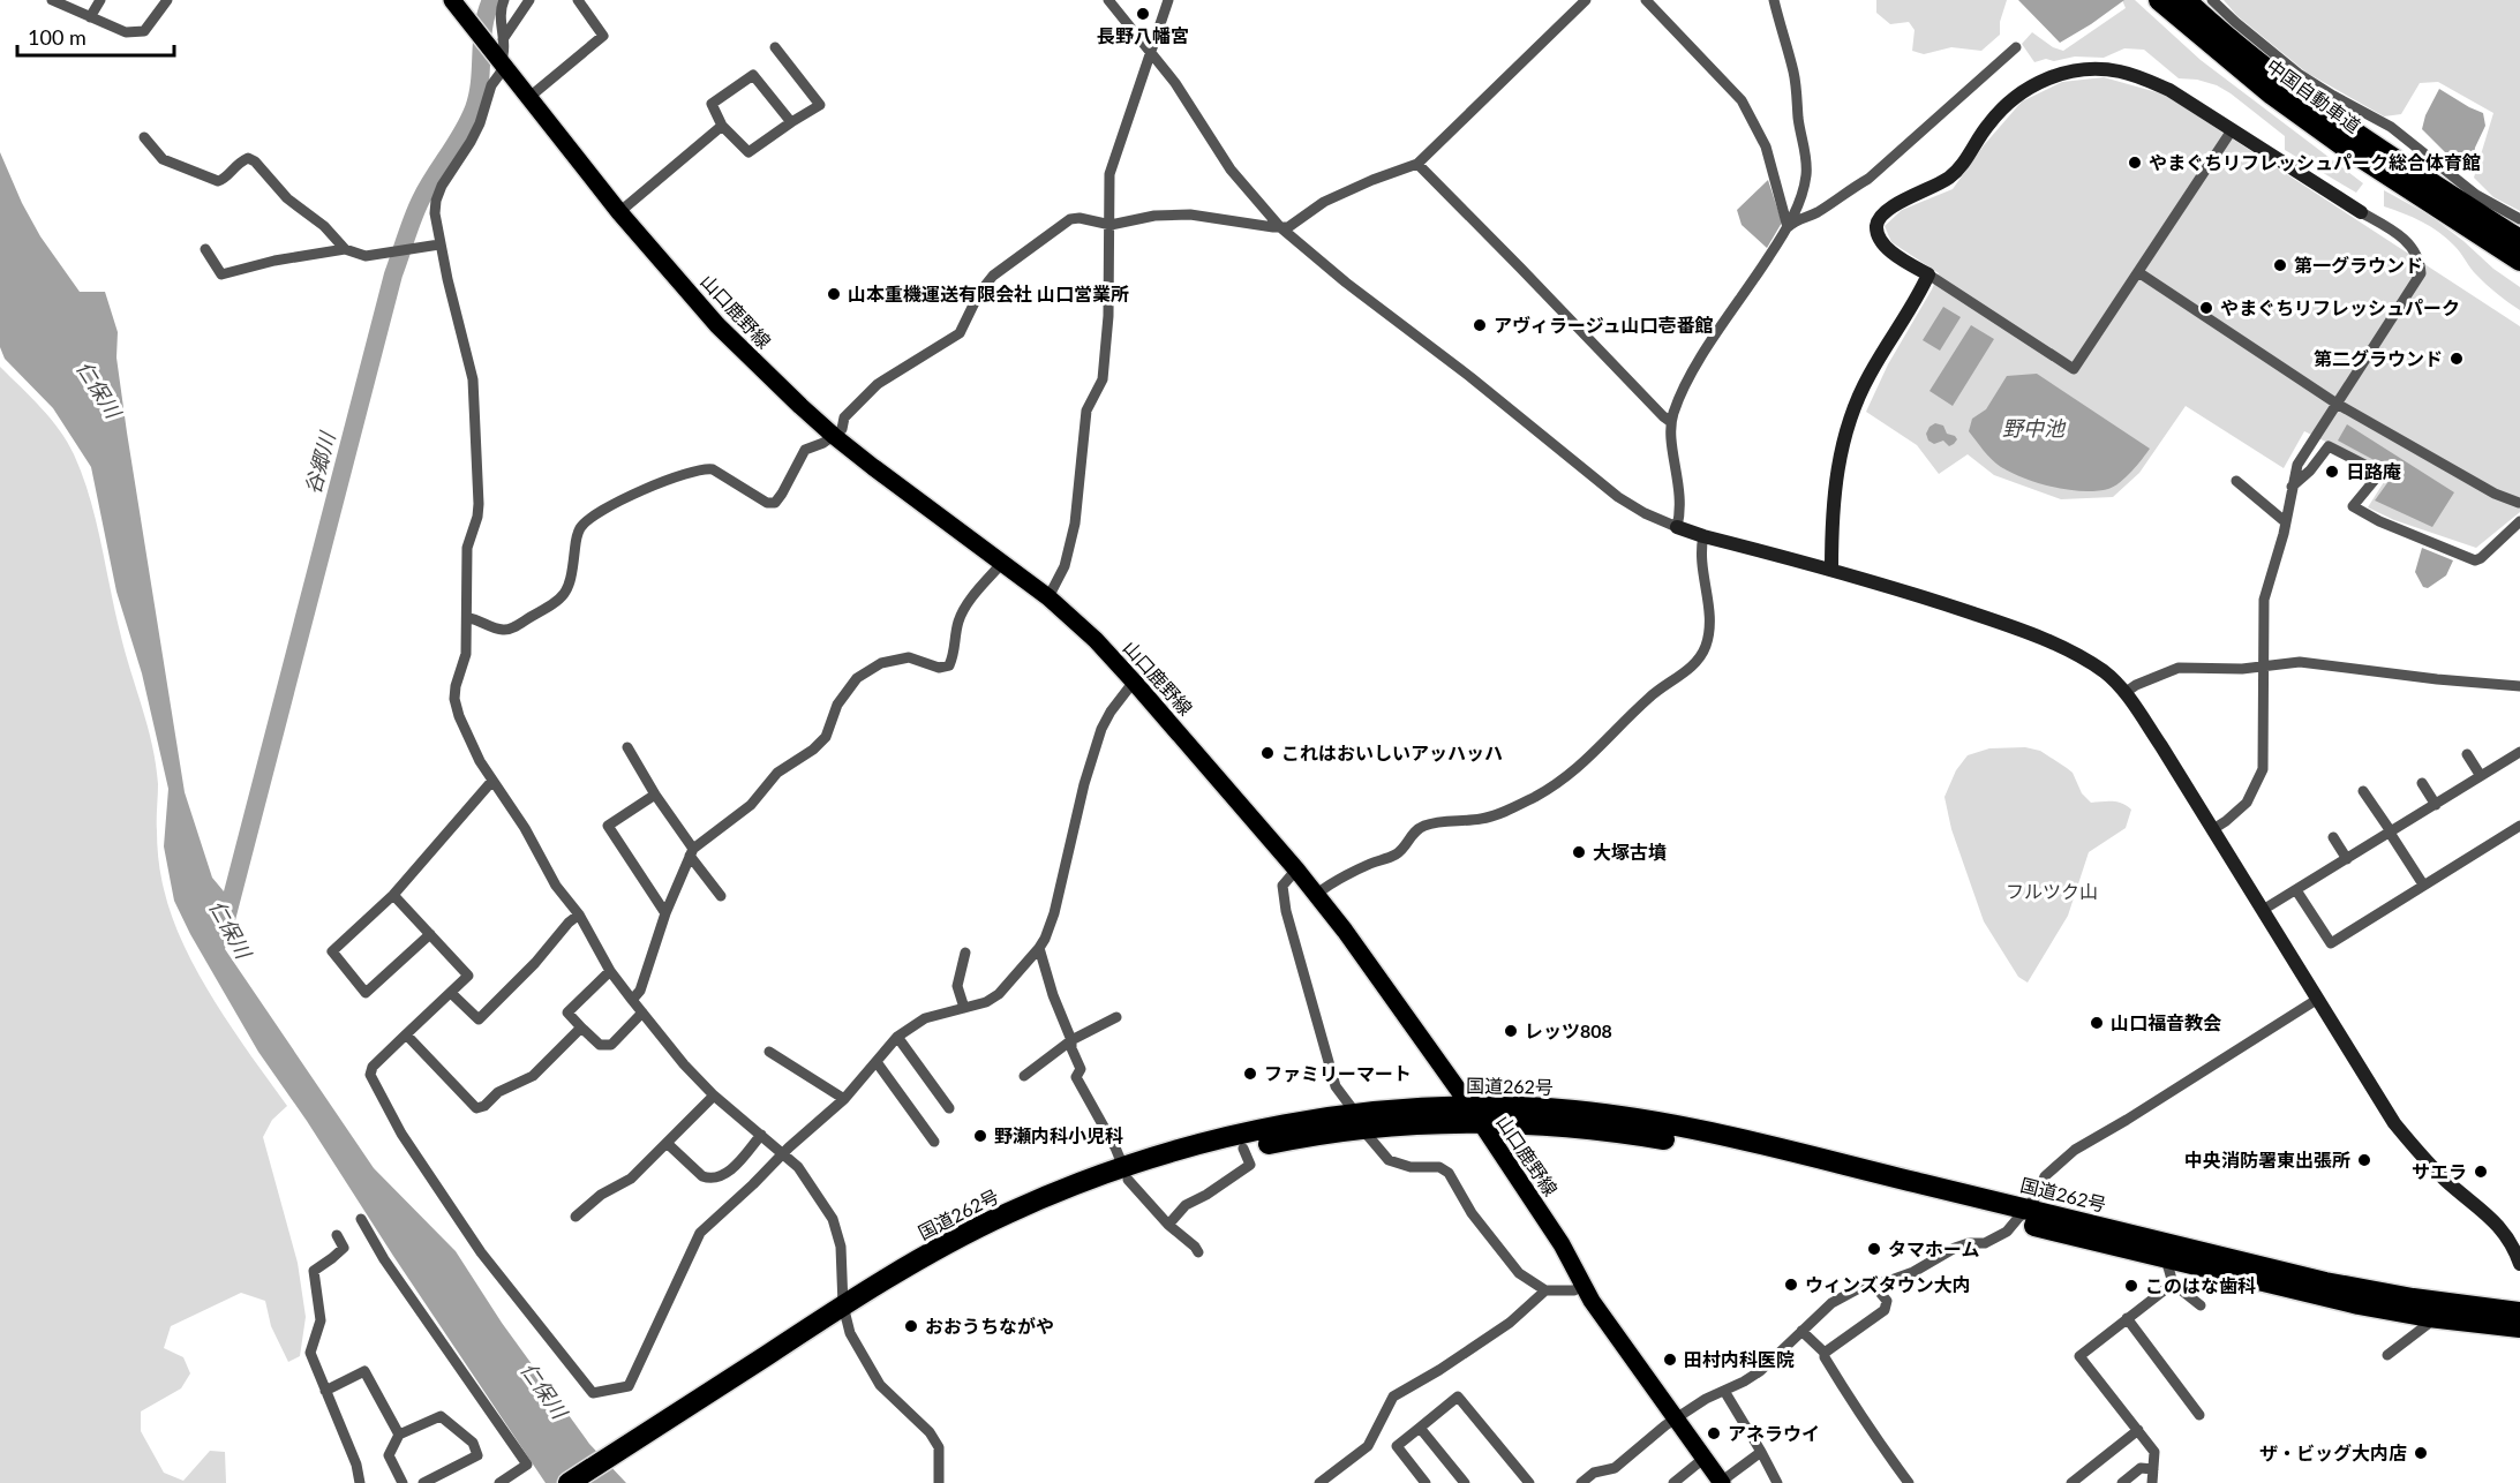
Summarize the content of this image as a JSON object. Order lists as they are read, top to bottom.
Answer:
{
  "streets": {
    "highway": ["中国自動車道", "国道262号"],
    "main road": ["山口鹿野線"]
  },
  "crossings": [
    ["山口鹿野線", "国道262号"]
  ],
  "water": ["仁保川", "野中池", "谷郷川"],
  "parks": ["フルツク山"],
  "places": [
    "長野八幡宮",
    "やまぐちリフレッシュパーク総合体育館",
    "第一グラウンド",
    "山本重機運送有限会社 山口営業所",
    "やまぐちリフレッシュパーク",
    "アヴィラージュ山口壱番館",
    "第二グラウンド",
    "日路庵",
    "これはおいしいアッハッハ",
    "大塚古墳",
    "山口福音教会",
    "レッツ808",
    "ファミリーマート",
    "野瀬内科小児科",
    "中央消防署東出張所",
    "サエラ",
    "タマホーム",
    "ウィンズタウン大内",
    "このはな歯科",
    "おおうちながや",
    "田村内科医院",
    "アネラウイ",
    "ザ・ビッグ大内店"
  ],
  "scale_bar": "100 m"
}
